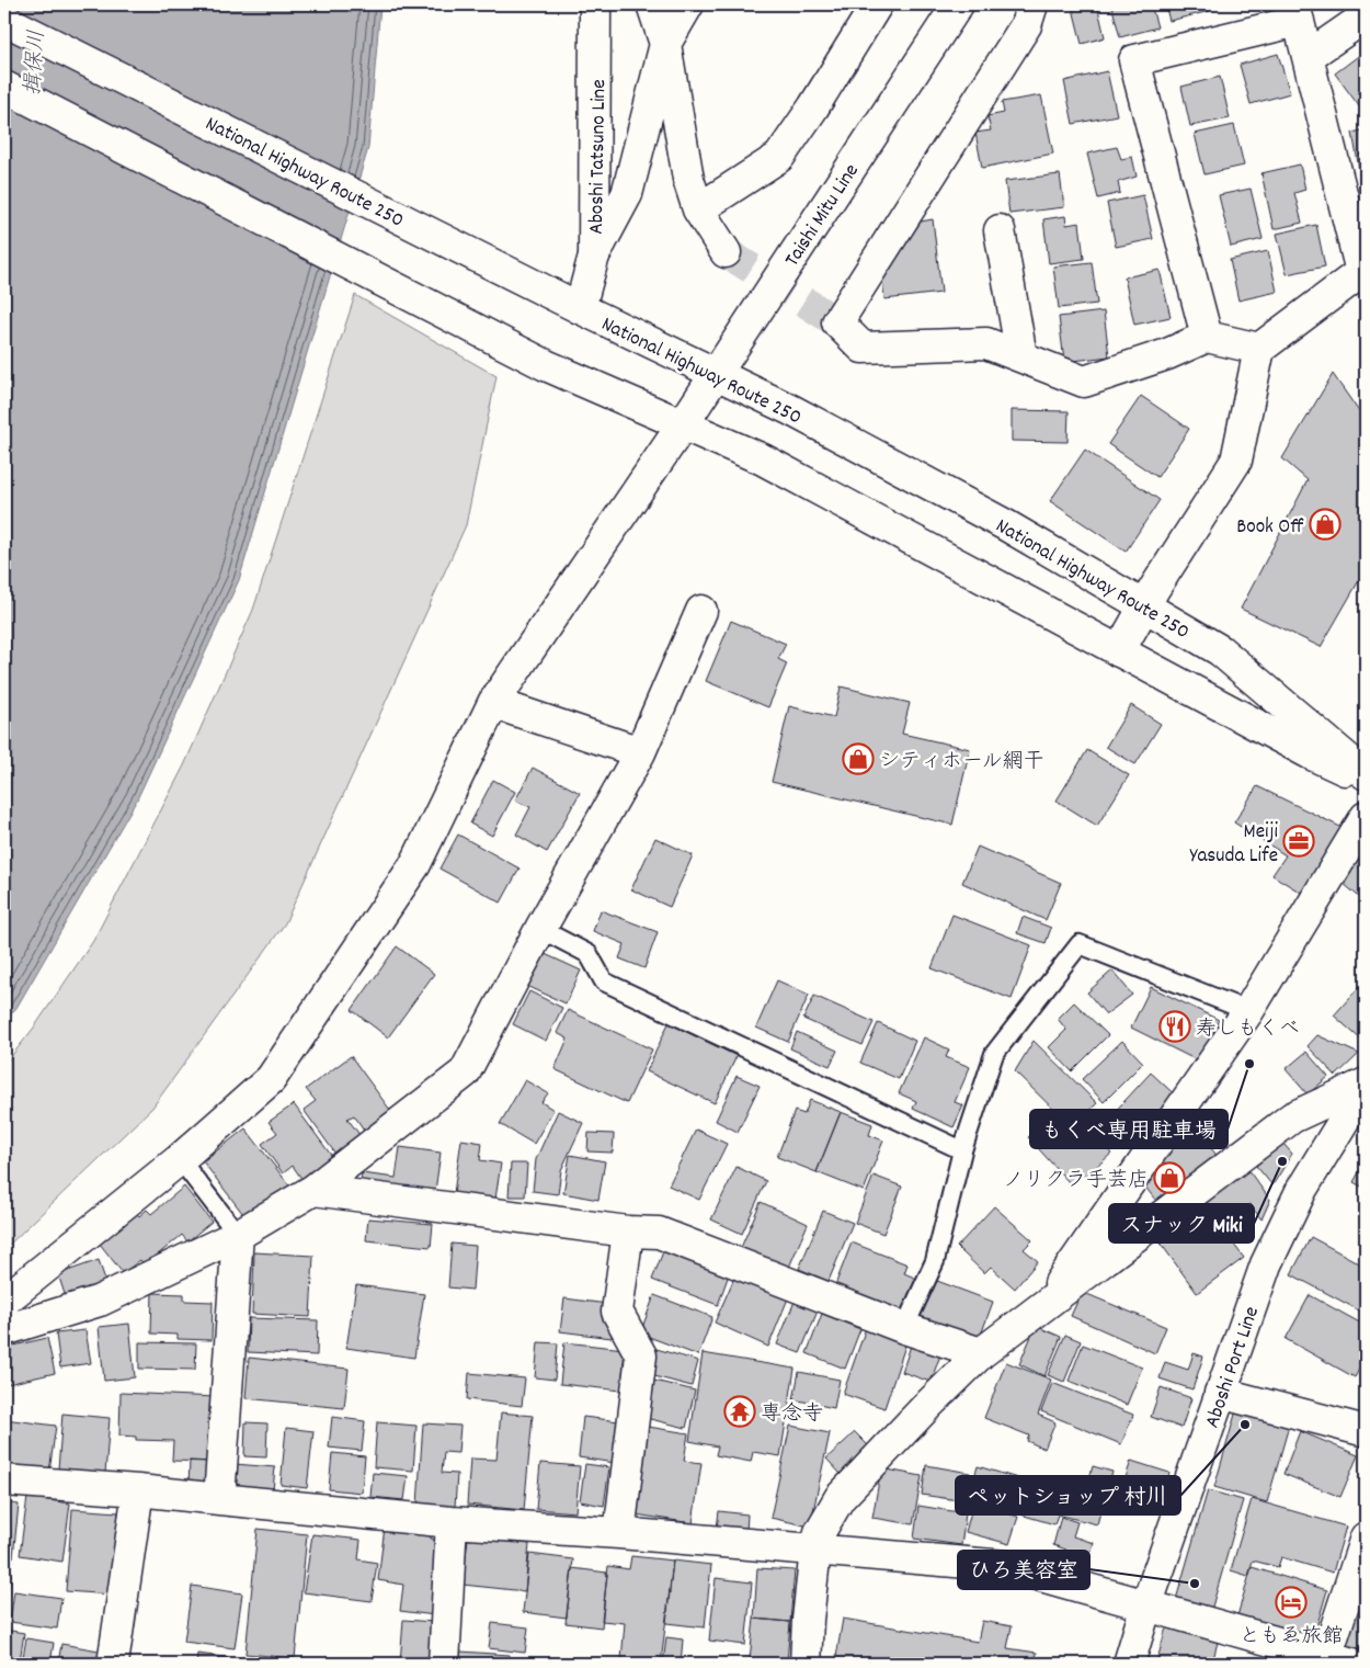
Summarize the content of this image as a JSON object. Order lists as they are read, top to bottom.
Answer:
{
  "streets": {
    "main road": [
      "Aboshi Tatsuno Line",
      "National Highway Route 250",
      "Taishi Mitu Line",
      "Aboshi Port Line"
    ]
  },
  "crossings": [
    ["Aboshi Tatsuno Line", "National Highway Route 250"],
    ["National Highway Route 250", "Taishi Mitu Line"]
  ],
  "water": ["揖保川"],
  "places": {
    "shop": ["Book Off", "シティホール網干", "ノリクラ手芸店"],
    "office": ["Meiji Yasuda Life"],
    "restaurant": ["寿しもくべ"],
    "other": [
      "もくべ専用駐車場",
      "スナック Miki",
      "ペットショップ 村川",
      "ひろ美容室"
    ],
    "temple": ["専念寺"],
    "hotel": ["ともゑ旅館"]
  }
}
